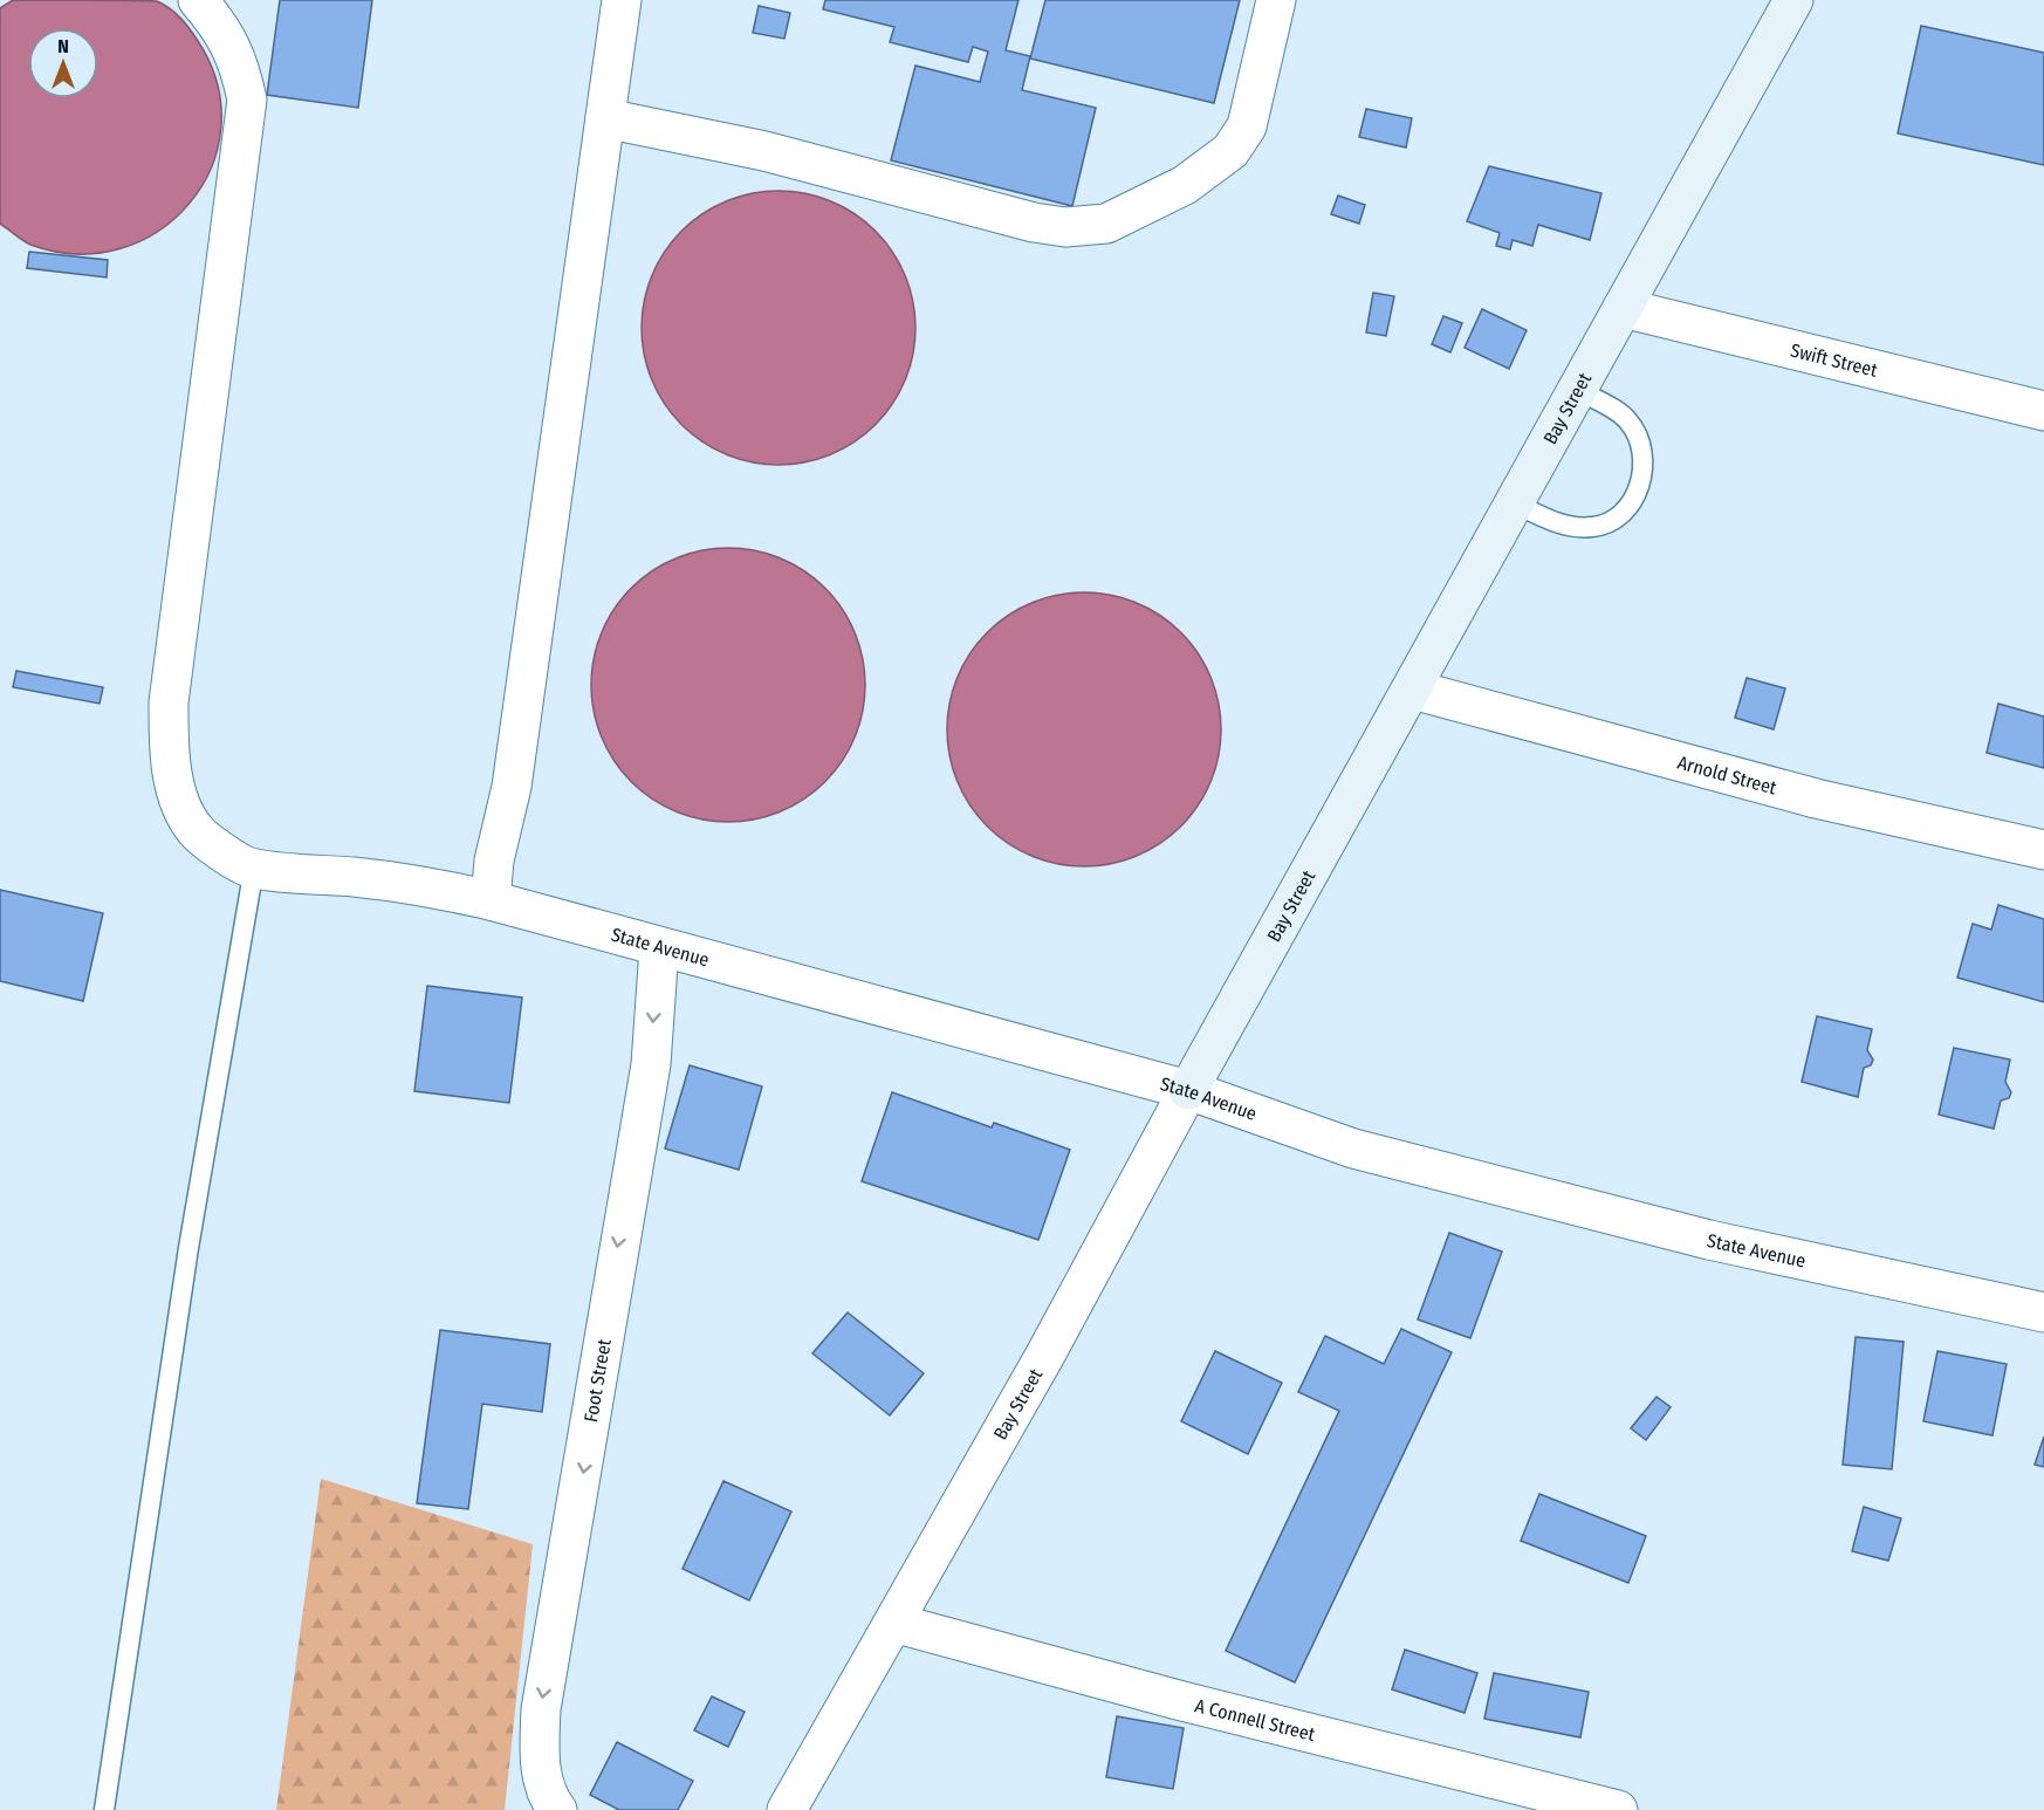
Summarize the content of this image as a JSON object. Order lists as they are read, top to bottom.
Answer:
{
  "streets": {
    "main road": ["Bay Street"],
    "street": [
      "Swift Street",
      "Arnold Street",
      "State Avenue",
      "Foot Street",
      "A Connell Street"
    ]
  },
  "crossings": [
    ["Swift Street", "Bay Street"],
    ["Bay Street", "Arnold Street"],
    ["Bay Street", "State Avenue"],
    ["Bay Street", "A Connell Street"],
    ["State Avenue", "Foot Street"]
  ],
  "one_way": ["Foot Street"],
  "north": "top"
}
